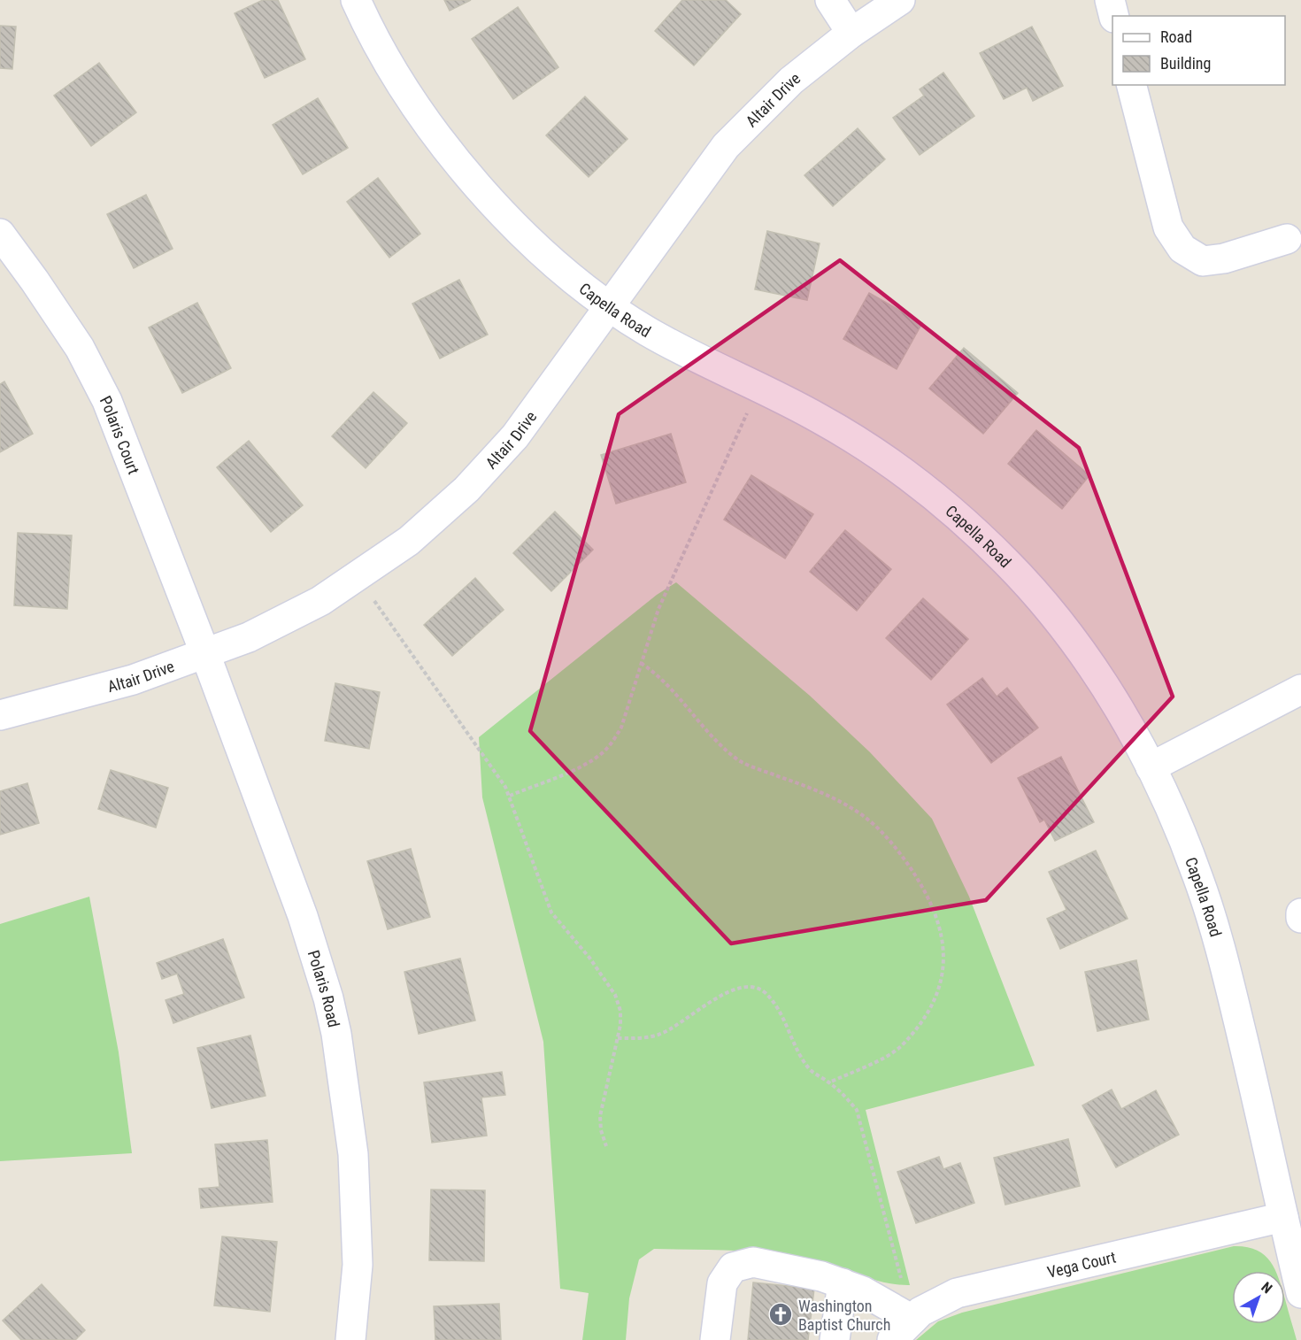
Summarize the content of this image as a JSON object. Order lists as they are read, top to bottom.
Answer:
{
  "streets": {
    "street": [
      "Altair Drive",
      "Capella Road",
      "Polaris Court",
      "Polaris Road",
      "Vega Court"
    ]
  },
  "crossings": [
    ["Altair Drive", "Capella Road"],
    ["Altair Drive", "Polaris Court"],
    ["Altair Drive", "Polaris Road"],
    ["Capella Road", "Vega Court"],
    ["Polaris Court", "Polaris Road"]
  ],
  "places": {
    "church": ["Washington Baptist Church"]
  },
  "legend": ["Road", "Building"],
  "north": "top right"
}
